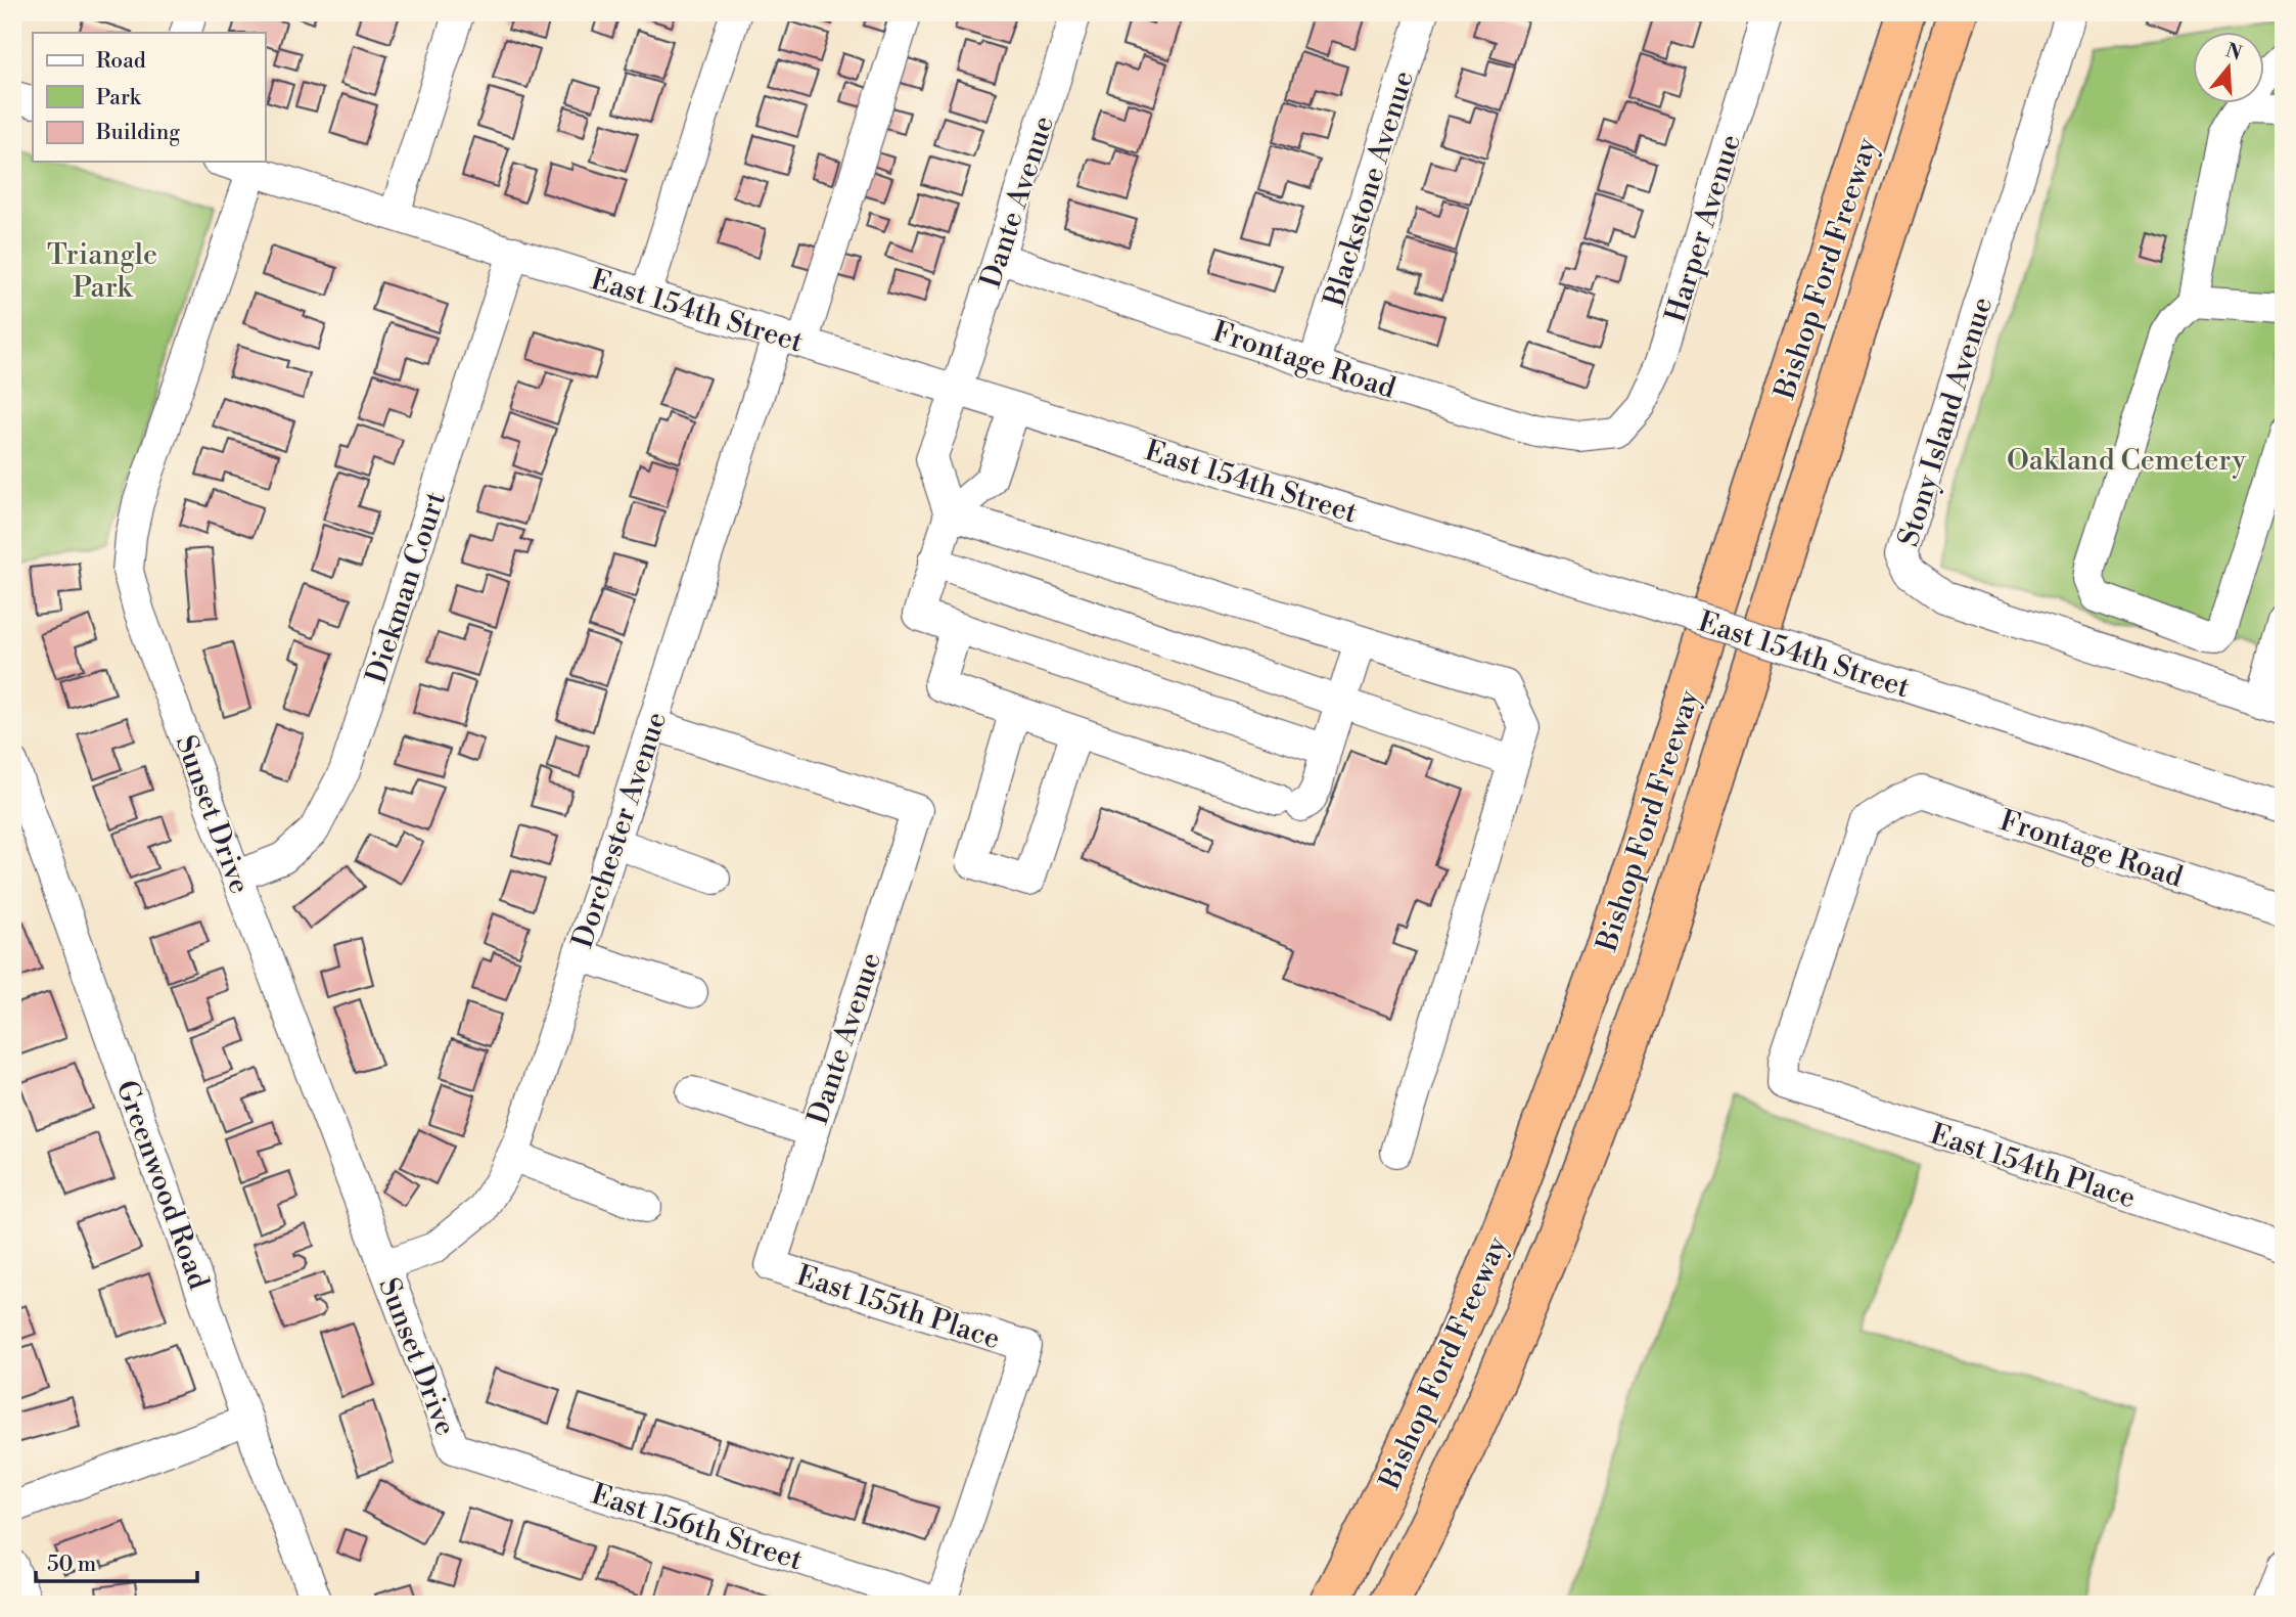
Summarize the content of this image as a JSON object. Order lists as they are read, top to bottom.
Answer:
{
  "streets": {
    "highway": ["Bishop Ford Freeway"],
    "street": [
      "Blackstone Avenue",
      "Dante Avenue",
      "Harper Avenue",
      "East 154th Street",
      "Frontage Road",
      "Stony Island Avenue",
      "Diekman Court",
      "Sunset Drive",
      "Dorchester Avenue",
      "East 154th Place",
      "Greenwood Road",
      "East 155th Place",
      "East 156th Street"
    ]
  },
  "crossings": [
    ["Blackstone Avenue", "Frontage Road"],
    ["Dante Avenue", "East 154th Street"],
    ["Dante Avenue", "Frontage Road"],
    ["Dante Avenue", "Dorchester Avenue"],
    ["Dante Avenue", "East 155th Place"],
    ["Harper Avenue", "Frontage Road"],
    ["East 154th Street", "Diekman Court"],
    ["East 154th Street", "Sunset Drive"],
    ["East 154th Street", "Dorchester Avenue"],
    ["Frontage Road", "East 154th Place"],
    ["Diekman Court", "Sunset Drive"],
    ["Sunset Drive", "Dorchester Avenue"],
    ["Sunset Drive", "East 156th Street"],
    ["East 155th Place", "East 156th Street"]
  ],
  "parks": ["Triangle Park", "Oakland Cemetery"],
  "legend": ["Road", "Park", "Building"],
  "scale_bar": "50 m",
  "north": "top"
}
